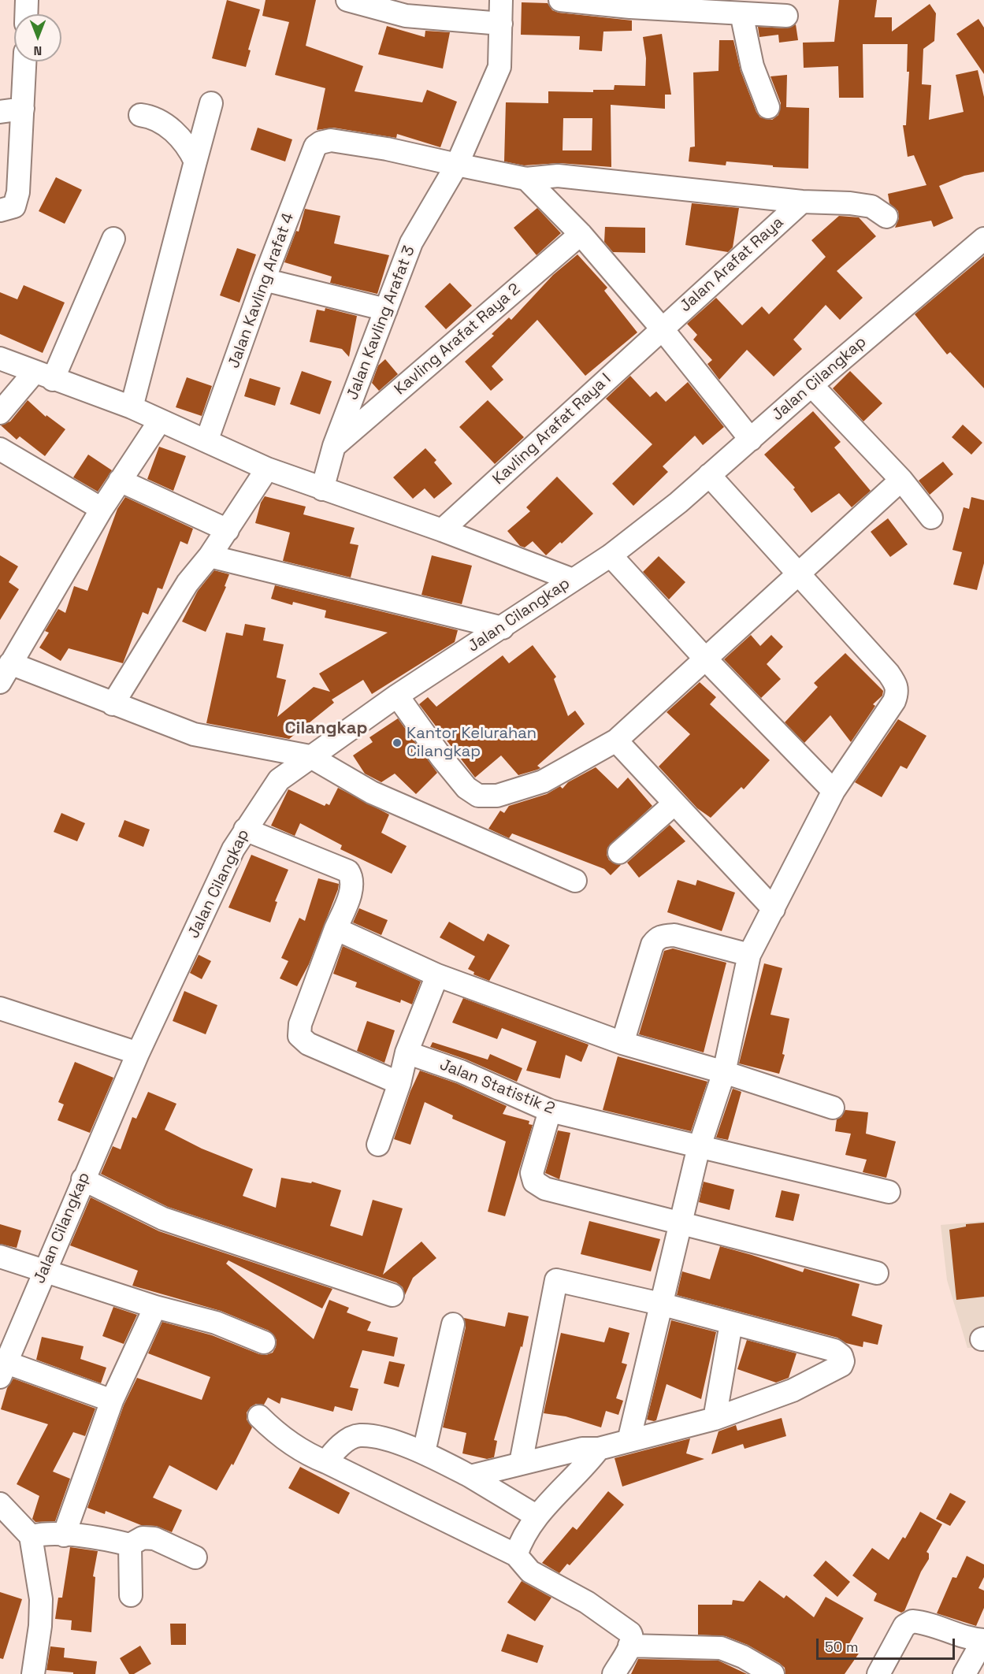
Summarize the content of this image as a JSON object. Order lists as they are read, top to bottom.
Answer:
{
  "streets": {
    "street": [
      "Jalan Arafat Raya",
      "Jalan Kavling Arafat 4",
      "Jalan Kavling Arafat 3",
      "Kavling Arafat Raya 2",
      "Jalan Cilangkap",
      "Kavling Arafat Raya I",
      "Jalan Statistik 2"
    ]
  },
  "crossings": [
    ["Jalan Arafat Raya", "Kavling Arafat Raya I"],
    ["Jalan Kavling Arafat 4", "Jalan Kavling Arafat 3"],
    ["Jalan Kavling Arafat 3", "Kavling Arafat Raya 2"]
  ],
  "districts": ["Cilangkap"],
  "places": ["Kantor Kelurahan Cilangkap"],
  "scale_bar": "50 m",
  "north": "bottom"
}
